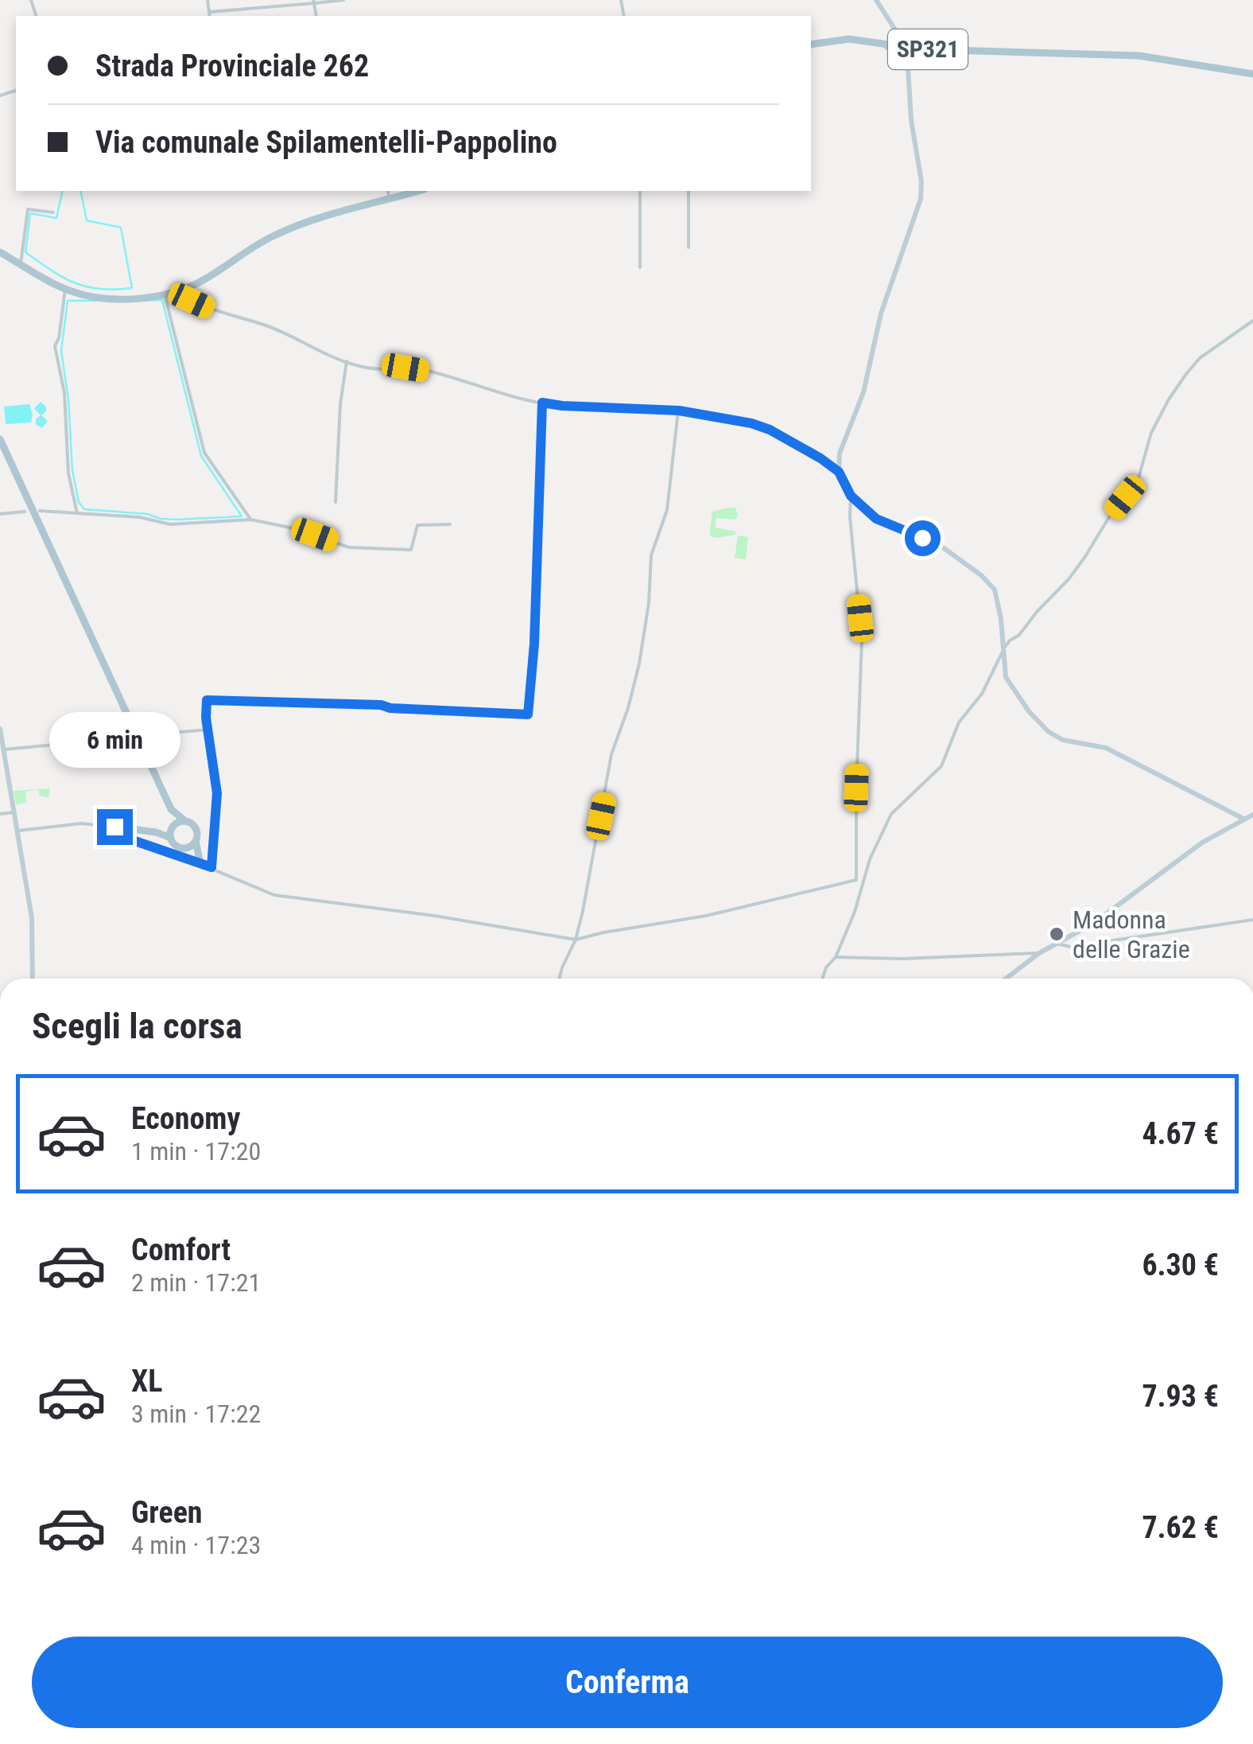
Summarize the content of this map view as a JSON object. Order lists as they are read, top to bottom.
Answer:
{
  "streets": {
    "main road": ["SP321"]
  },
  "places": ["Madonna delle Grazie"],
  "page": {
    "banner": ["Strada Provinciale 262", "Via comunale Spilamentelli-Pappolino"],
    "bubble": "6 min",
    "heading": "Scegli la corsa",
    "list": [
      {
        "name": "Economy",
        "note": "1 min · 17:20",
        "value": "4.67 €"
      },
      {
        "name": "Comfort",
        "note": "2 min · 17:21",
        "value": "6.30 €"
      },
      {
        "name": "XL",
        "note": "3 min · 17:22",
        "value": "7.93 €"
      },
      {
        "name": "Green",
        "note": "4 min · 17:23",
        "value": "7.62 €"
      }
    ],
    "buttons": "Conferma"
  }
}
